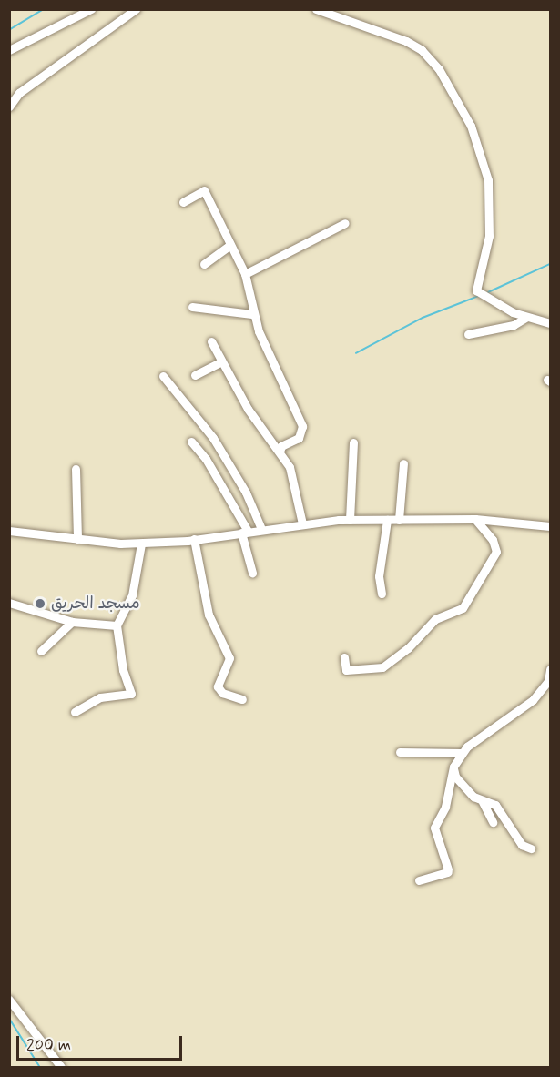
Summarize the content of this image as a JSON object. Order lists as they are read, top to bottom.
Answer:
{
  "places": ["مسجد الحريق"],
  "scale_bar": "200 m"
}
